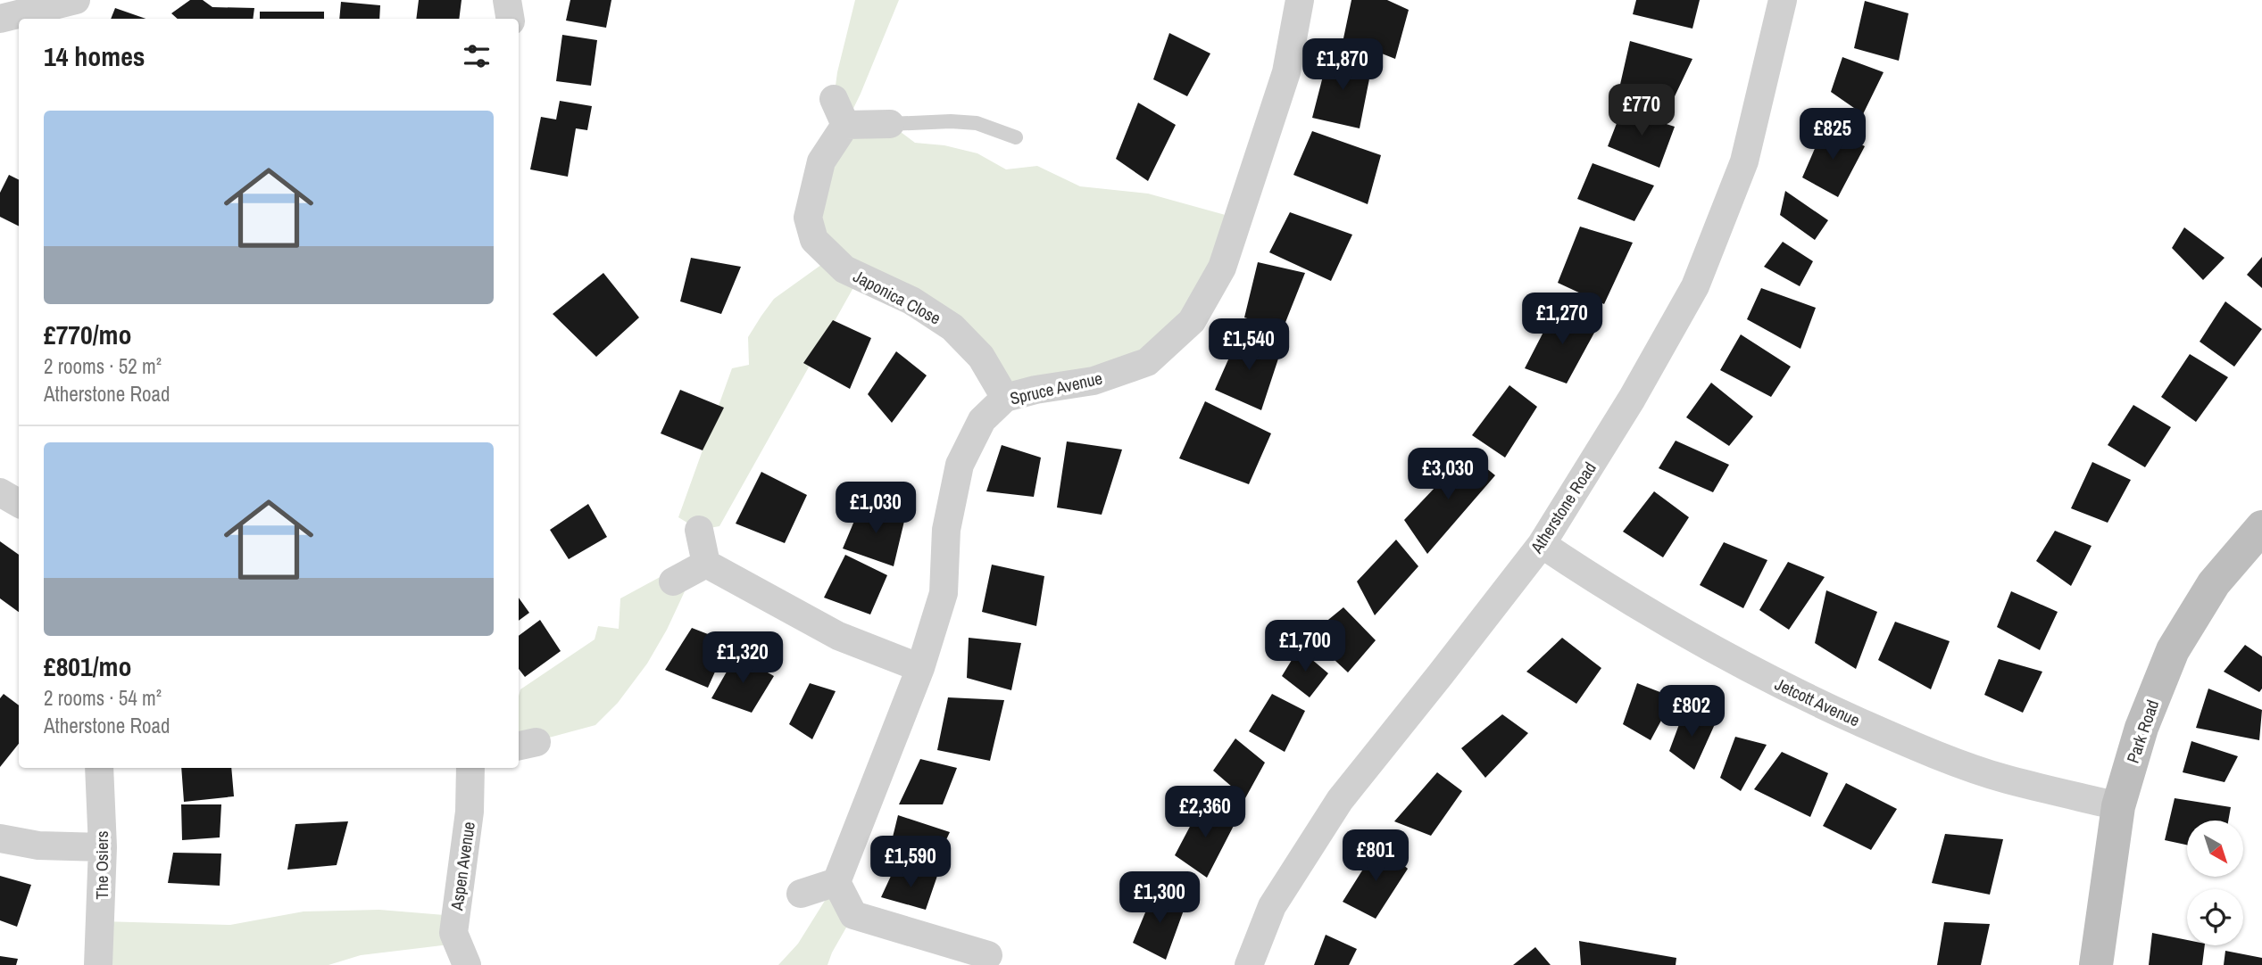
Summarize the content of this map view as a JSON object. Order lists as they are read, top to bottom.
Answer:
{
  "streets": {
    "street": [
      "Japonica Close",
      "Spruce Avenue",
      "Atherstone Road",
      "Jetcott Avenue",
      "Park Road",
      "The Osiers",
      "Aspen Avenue"
    ]
  },
  "crossings": [
    ["Japonica Close", "Spruce Avenue"],
    ["Atherstone Road", "Jetcott Avenue"],
    ["Jetcott Avenue", "Park Road"]
  ],
  "north": "bottom right",
  "page": {
    "heading": "14 homes",
    "price": [
      "£1,870",
      "£770",
      "£825",
      "£1,270",
      "£1,540",
      "£3,030",
      "£1,030",
      "£1,700",
      "£1,320",
      "£802",
      "£2,360",
      "£801",
      "£1,590",
      "£1,300"
    ],
    "list": [
      {
        "name": "£770/mo",
        "note": "2 rooms · 52 m² · Atherstone Road"
      },
      {
        "name": "£801/mo",
        "note": "2 rooms · 54 m² · Atherstone Road"
      }
    ]
  }
}
